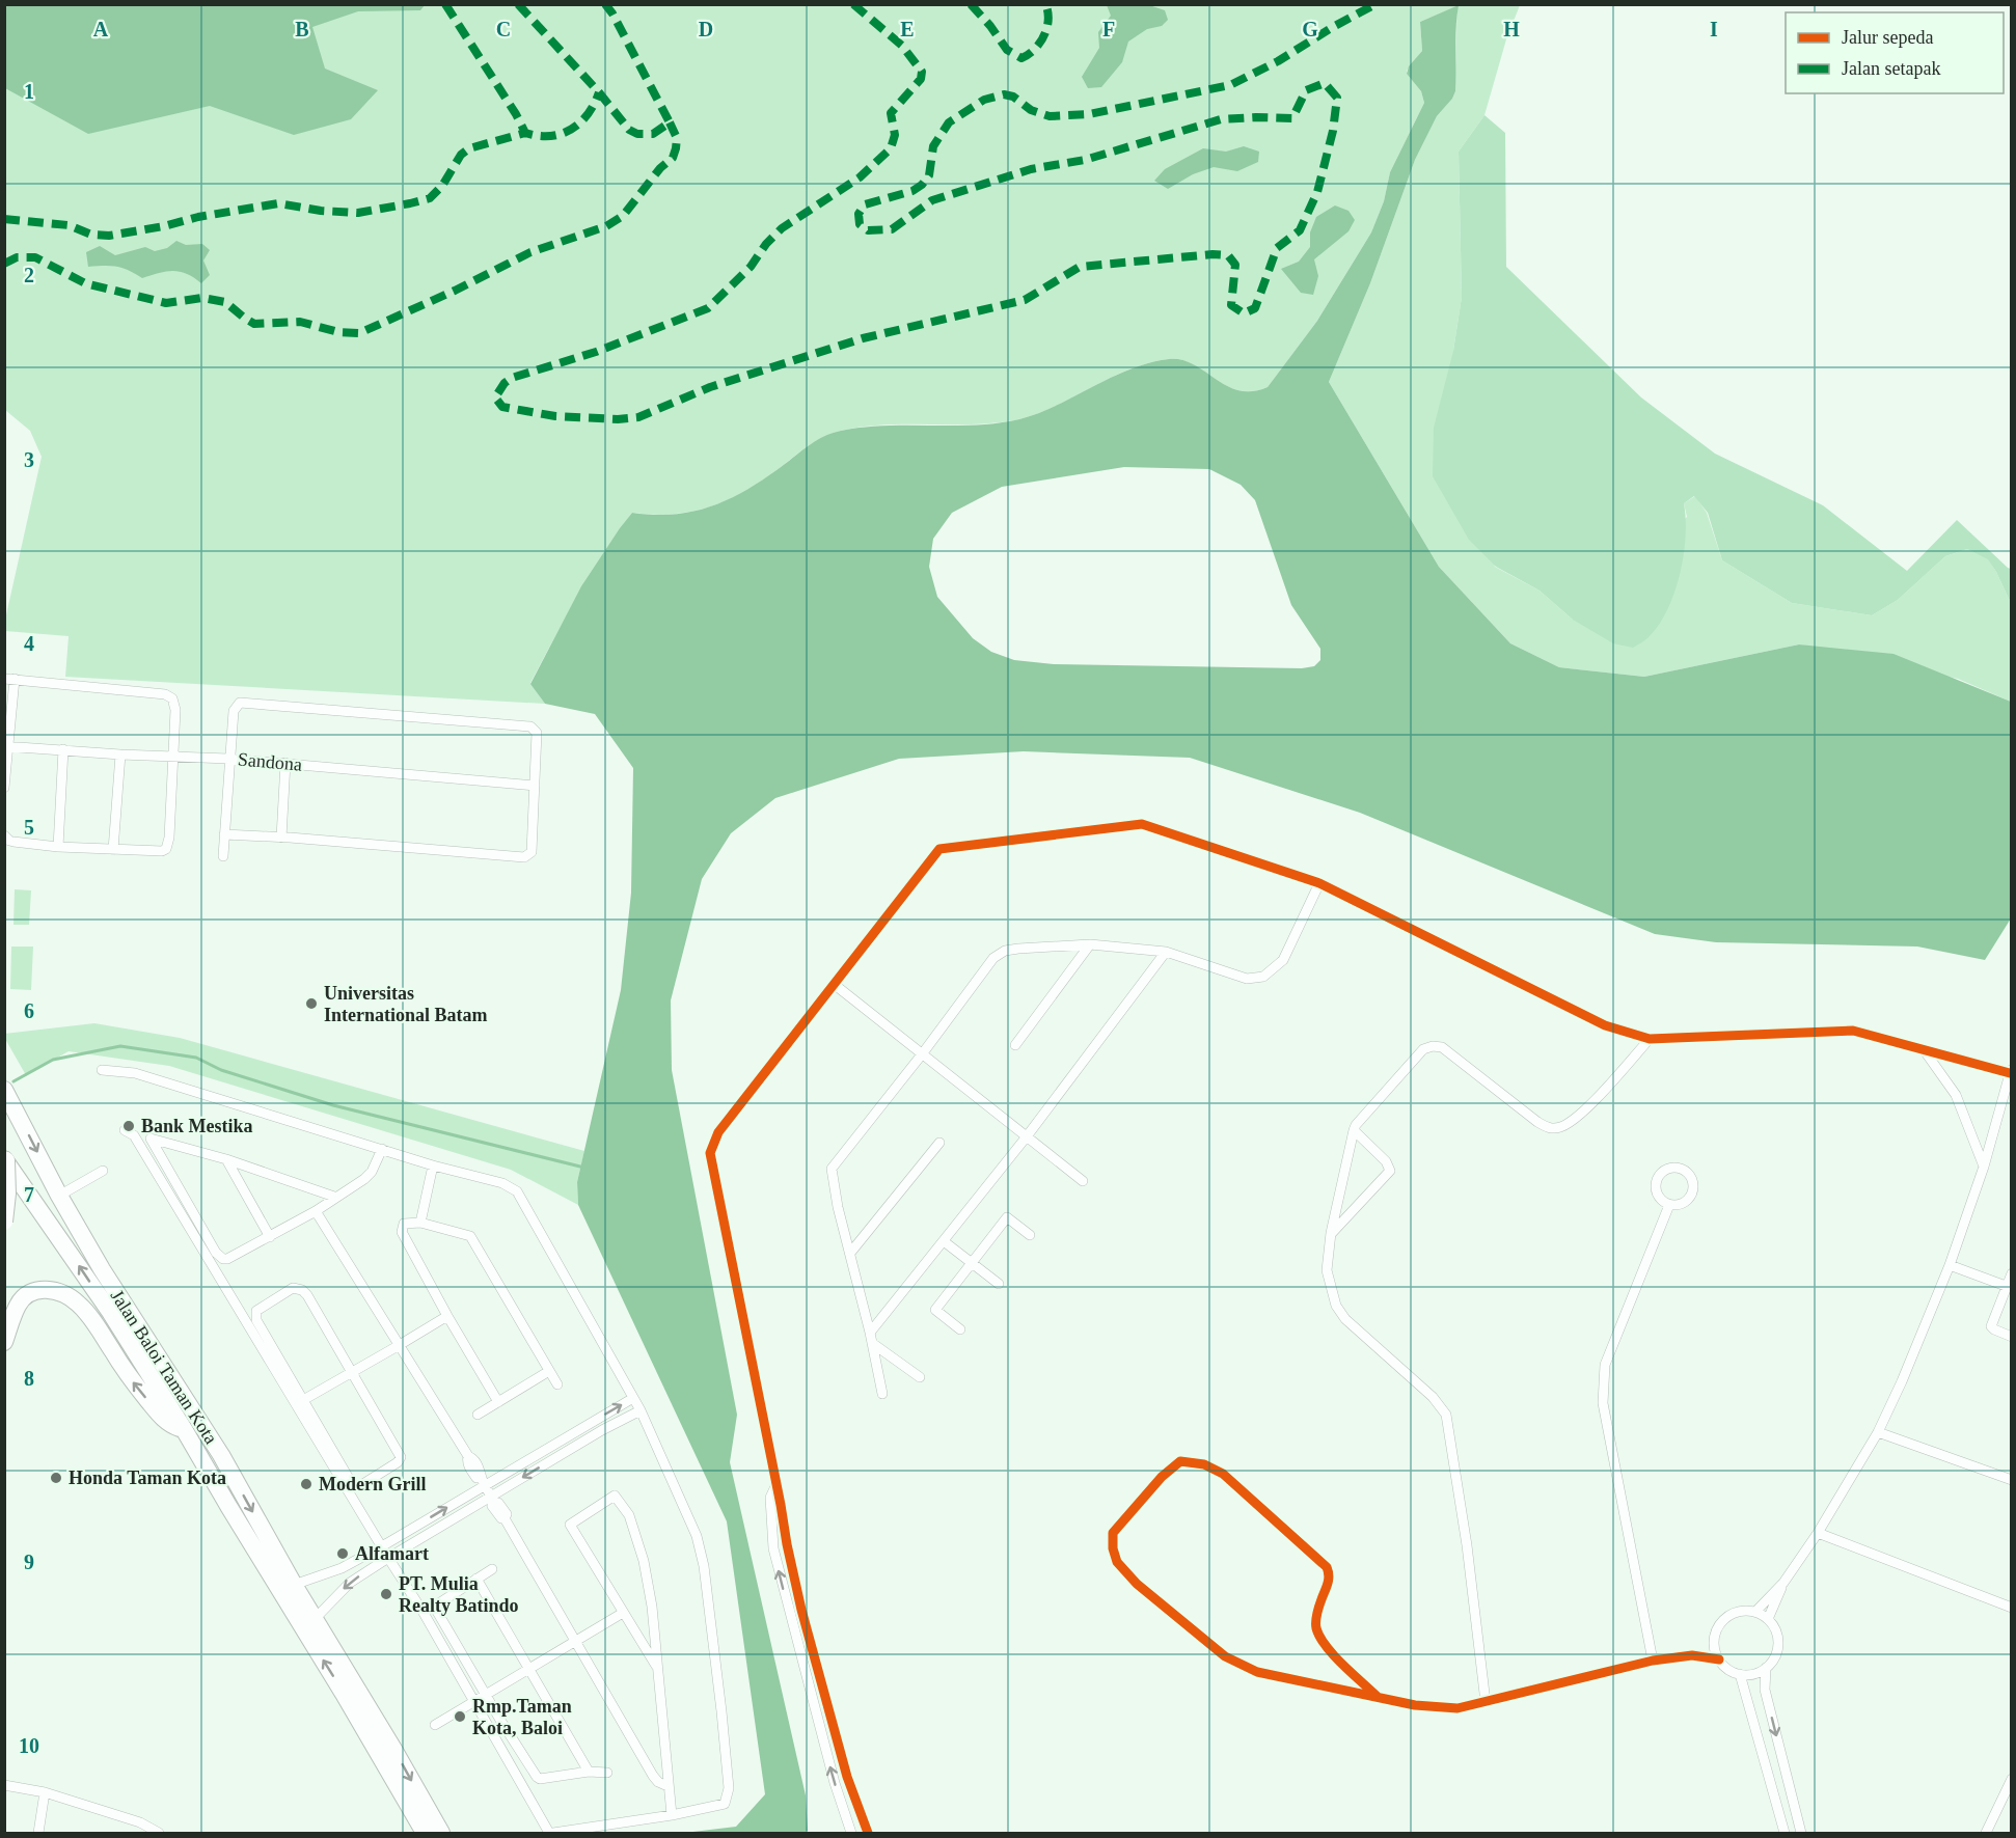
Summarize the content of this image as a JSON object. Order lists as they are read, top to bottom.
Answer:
{
  "streets": {
    "highway": ["Jalan Baloi Taman Kota"],
    "street": ["Sandona"]
  },
  "places": [
    "Universitas International Batam",
    "Bank Mestika",
    "Honda Taman Kota",
    "Modern Grill",
    "Alfamart",
    "PT. Mulia Realty Batindo",
    "Rmp.Taman Kota, Baloi"
  ],
  "legend": ["Jalur sepeda", "Jalan setapak"],
  "grid": {
    "columns": [
      "A",
      "B",
      "C",
      "D",
      "E",
      "F",
      "G",
      "H",
      "I"
    ],
    "rows": [
      "1",
      "2",
      "3",
      "4",
      "5",
      "6",
      "7",
      "8",
      "9",
      "10"
    ]
  }
}
